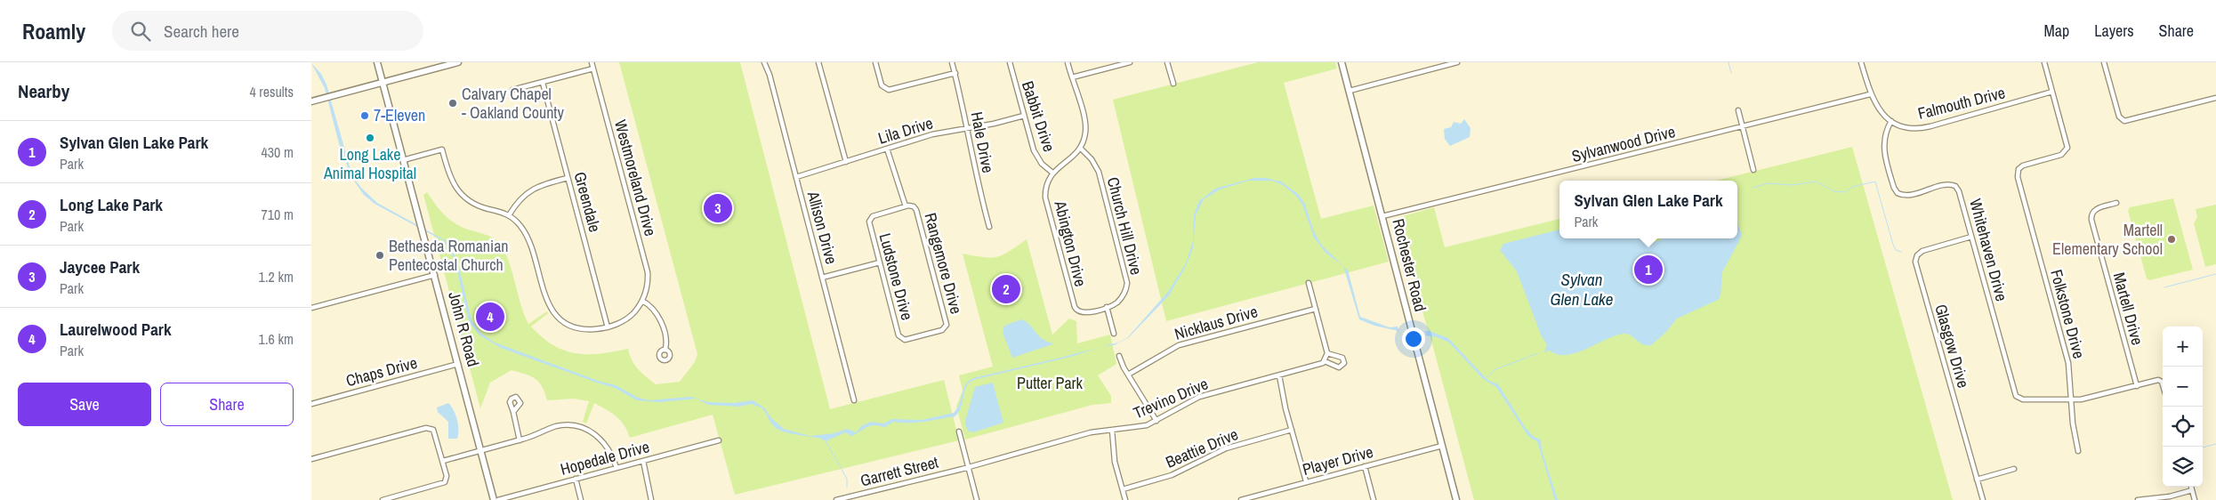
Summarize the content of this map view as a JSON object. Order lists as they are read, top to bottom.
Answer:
{
  "streets": {
    "main road": ["Rochester Road", "John R Road"],
    "street": [
      "Falmouth Drive",
      "Babbit Drive",
      "Lila Drive",
      "Hale Drive",
      "Sylvanwood Drive",
      "Westmoreland Drive",
      "Greendale",
      "Church Hill Drive",
      "Allison Drive",
      "Abington Drive",
      "Whitehaven Drive",
      "Rangemore Drive",
      "Ludstone Drive",
      "Martell Drive",
      "Folkstone Drive",
      "Nicklaus Drive",
      "Glasgow Drive",
      "Chaps Drive",
      "Trevino Drive",
      "Beattie Drive",
      "Hopedale Drive",
      "Player Drive",
      "Garrett Street"
    ]
  },
  "crossings": [
    ["Falmouth Drive", "Whitehaven Drive"],
    ["Falmouth Drive", "Folkstone Drive"],
    ["Babbit Drive", "Lila Drive"],
    ["Babbit Drive", "Abington Drive"],
    ["Lila Drive", "Hale Drive"],
    ["Lila Drive", "Allison Drive"],
    ["Sylvanwood Drive", "Rochester Road"],
    ["Church Hill Drive", "Abington Drive"],
    ["Whitehaven Drive", "Folkstone Drive"],
    ["Whitehaven Drive", "Glasgow Drive"],
    ["Rangemore Drive", "Ludstone Drive"],
    ["Rochester Road", "Player Drive"],
    ["John R Road", "Chaps Drive"],
    ["Trevino Drive", "Garrett Street"]
  ],
  "water": ["Sylvan Glen Lake"],
  "parks": ["Putter Park"],
  "places": [
    "Calvary Chapel - Oakland County",
    "7-Eleven",
    "Long Lake Animal Hospital",
    "Martell Elementary School",
    "Bethesda Romanian Pentecostal Church"
  ],
  "page": {
    "header": "Roamly",
    "search": "Search here",
    "nav": ["Map", "Layers", "Share"],
    "heading": ["Nearby", "4 results"],
    "list": [
      {
        "mark": "1",
        "name": "Sylvan Glen Lake Park",
        "note": "Park",
        "value": "430 m"
      },
      {
        "mark": "2",
        "name": "Long Lake Park",
        "note": "Park",
        "value": "710 m"
      },
      {
        "mark": "3",
        "name": "Jaycee Park",
        "note": "Park",
        "value": "1.2 km"
      },
      {
        "mark": "4",
        "name": "Laurelwood Park",
        "note": "Park",
        "value": "1.6 km"
      }
    ],
    "popup": ["Sylvan Glen Lake Park", "Park"],
    "pins": [
      "3",
      "1",
      "2",
      "4"
    ],
    "map_buttons": ["+", "−"],
    "buttons": ["Save", "Share"]
  }
}
